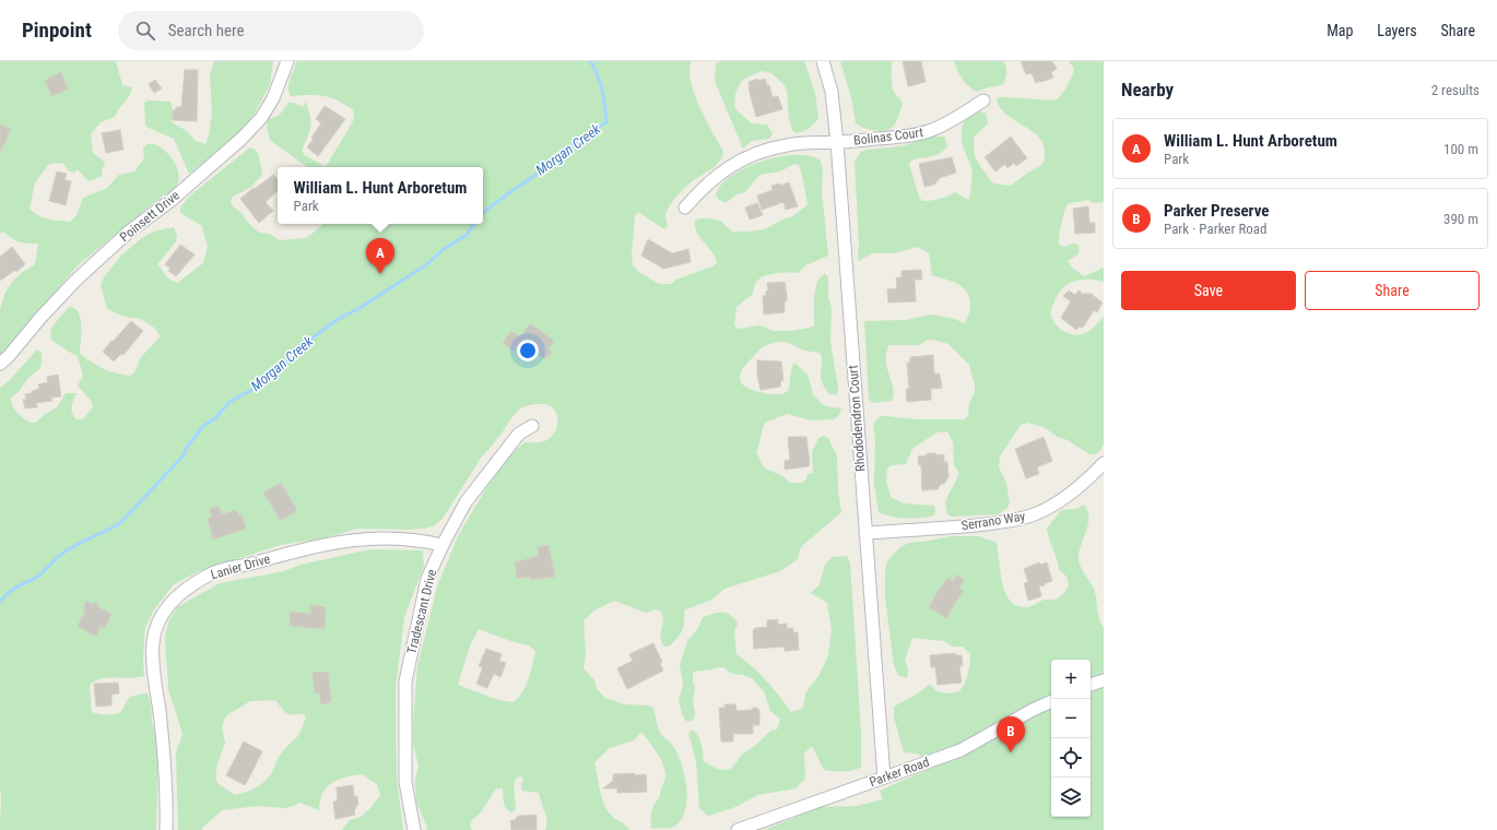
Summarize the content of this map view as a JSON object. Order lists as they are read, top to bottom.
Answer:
{
  "streets": {
    "street": [
      "Bolinas Court",
      "Poinsett Drive",
      "Rhododendron Court",
      "Serrano Way",
      "Lanier Drive",
      "Tradescant Drive",
      "Parker Road"
    ]
  },
  "crossings": [
    ["Bolinas Court", "Rhododendron Court"],
    ["Rhododendron Court", "Serrano Way"],
    ["Rhododendron Court", "Parker Road"],
    ["Lanier Drive", "Tradescant Drive"]
  ],
  "water": ["Morgan Creek"],
  "page": {
    "header": "Pinpoint",
    "search": "Search here",
    "nav": ["Map", "Layers", "Share"],
    "heading": ["Nearby", "2 results"],
    "list": [
      {
        "mark": "A",
        "name": "William L. Hunt Arboretum",
        "note": "Park",
        "value": "100 m"
      },
      {
        "mark": "B",
        "name": "Parker Preserve",
        "note": "Park · Parker Road",
        "value": "390 m"
      }
    ],
    "popup": ["William L. Hunt Arboretum", "Park"],
    "pins": ["A", "B"],
    "buttons": ["Save", "Share"],
    "map_buttons": ["+", "−"]
  }
}
